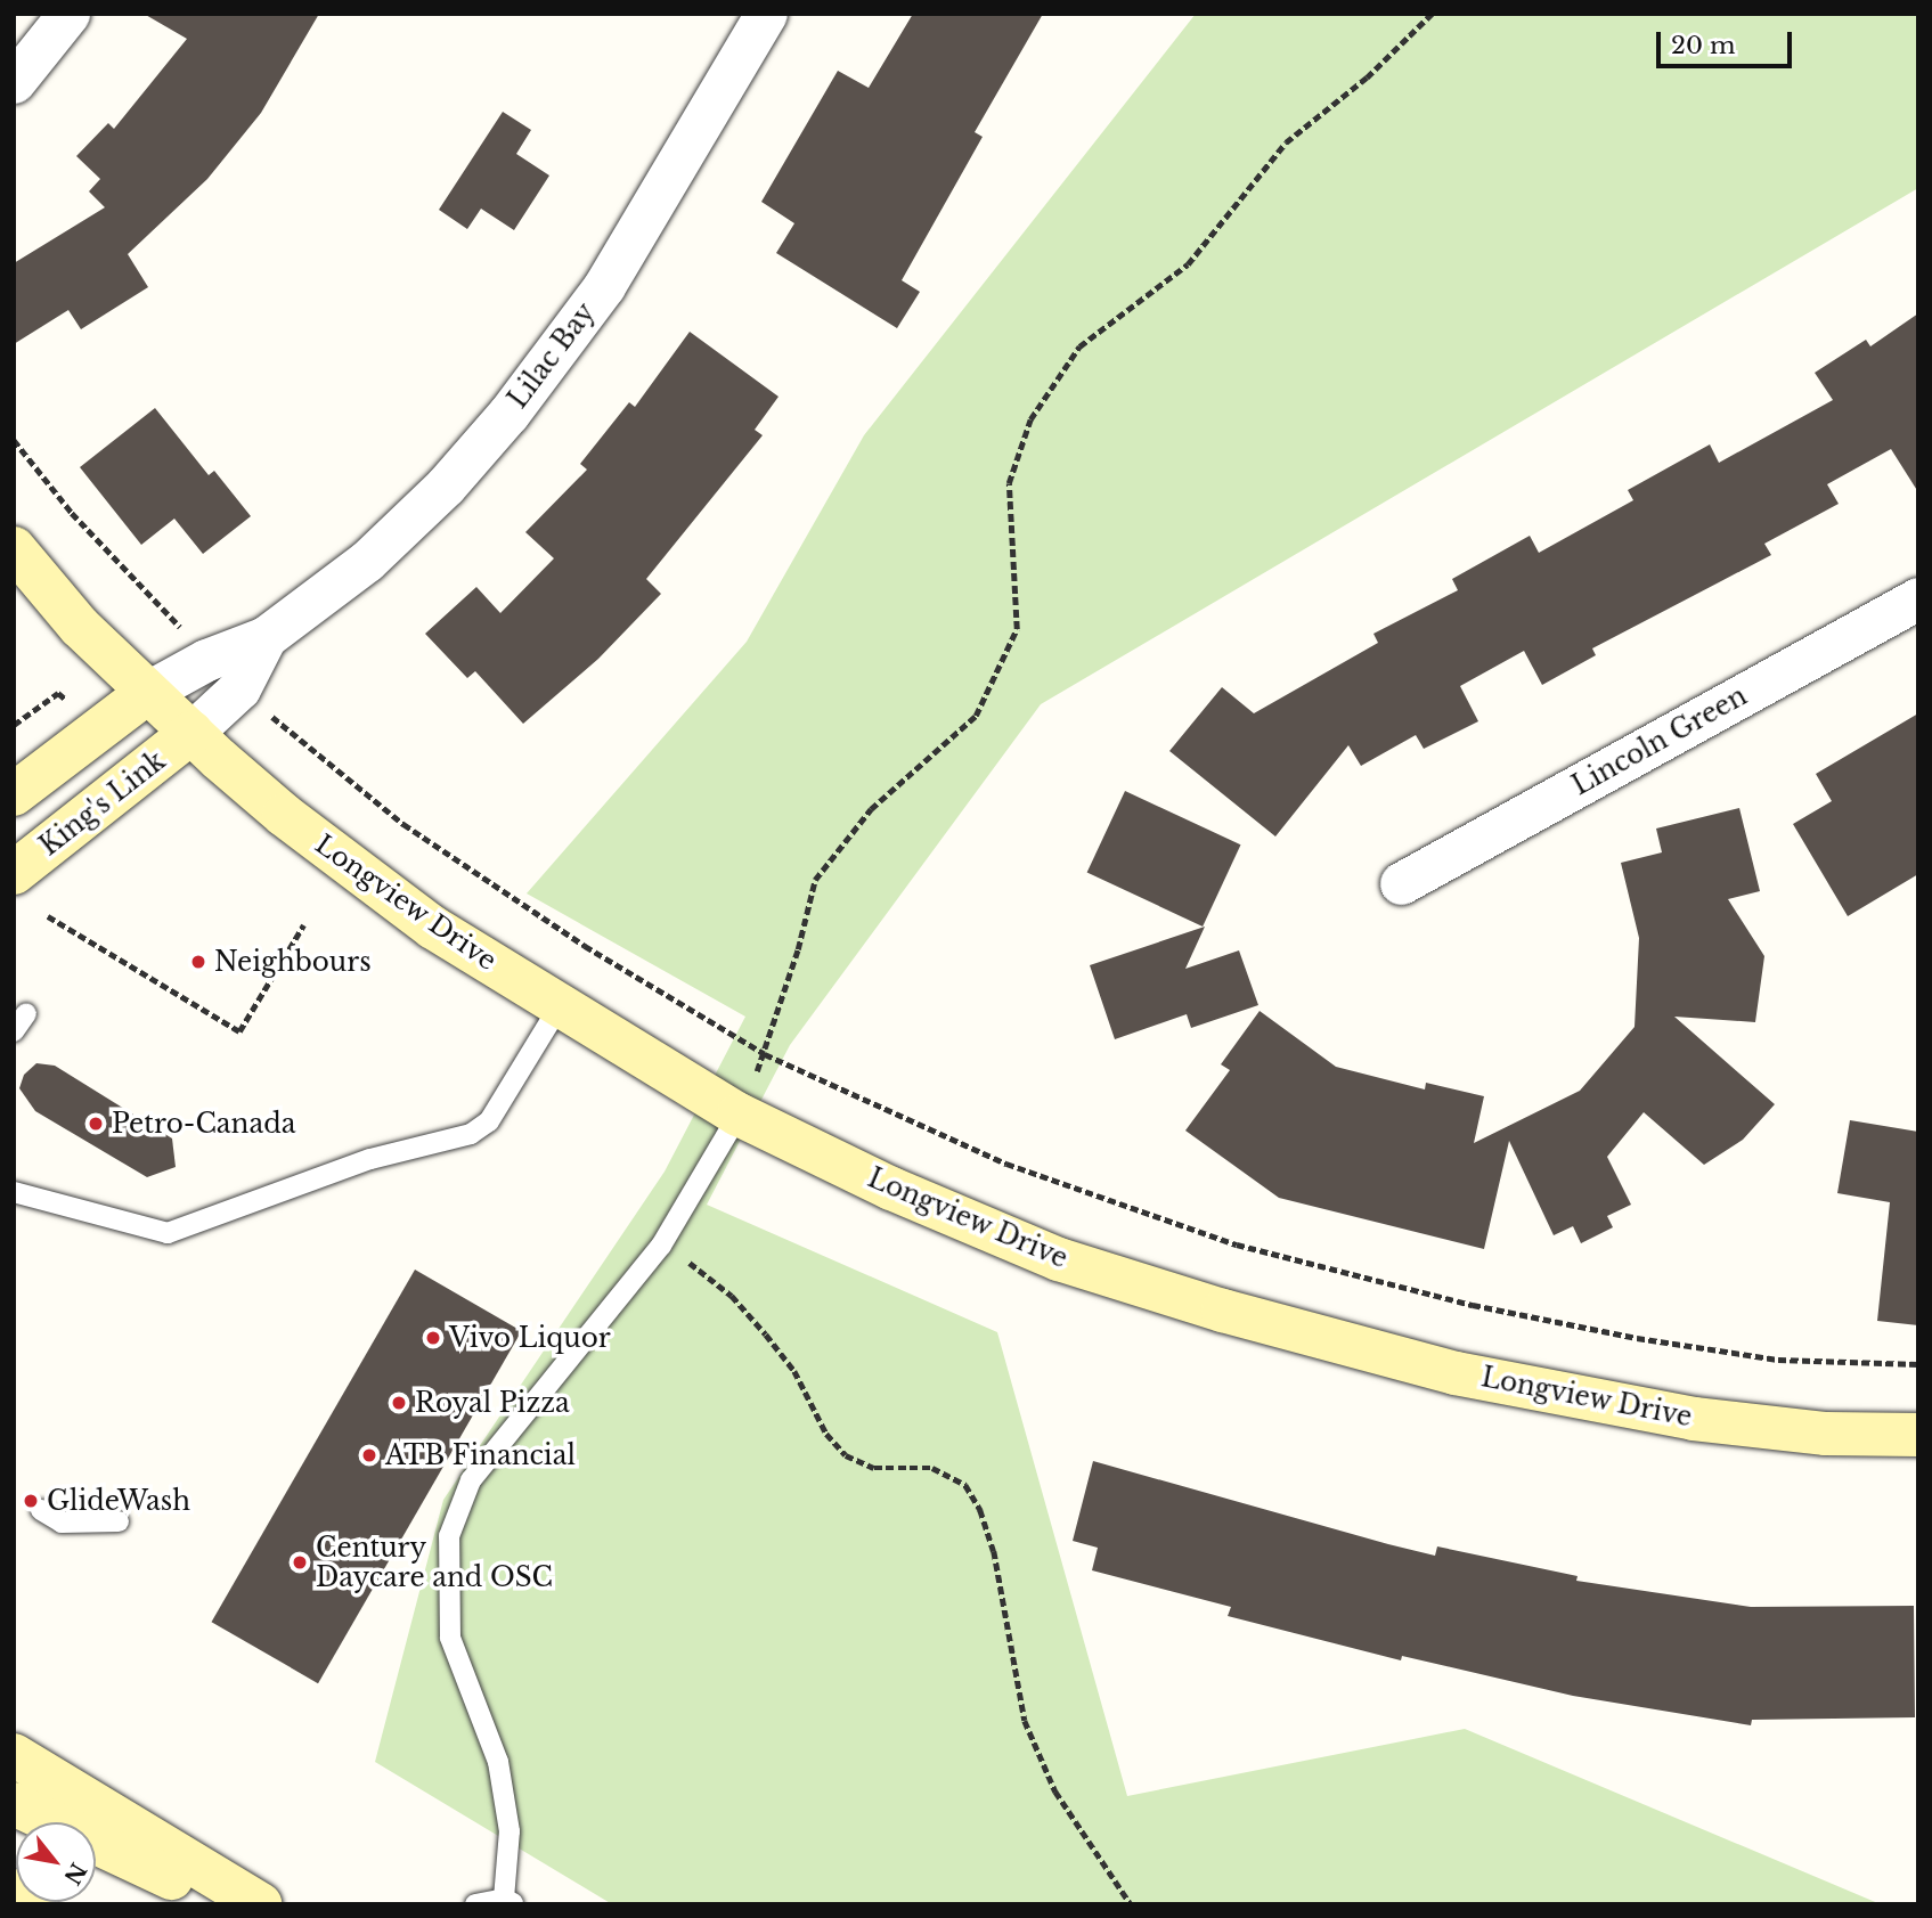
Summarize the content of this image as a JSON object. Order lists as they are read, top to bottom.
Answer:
{
  "streets": {
    "street": [
      "Lilac Bay",
      "Lincoln Green",
      "King's Link",
      "Longview Drive"
    ]
  },
  "crossings": [
    ["Lilac Bay", "King's Link"],
    ["Lilac Bay", "Longview Drive"],
    ["King's Link", "Longview Drive"]
  ],
  "places": [
    "Neighbours",
    "Petro-Canada",
    "Vivo Liquor",
    "Royal Pizza",
    "ATB Financial",
    "GlideWash",
    "Century Daycare and OSC"
  ],
  "scale_bar": "20 m",
  "north": "bottom right"
}
